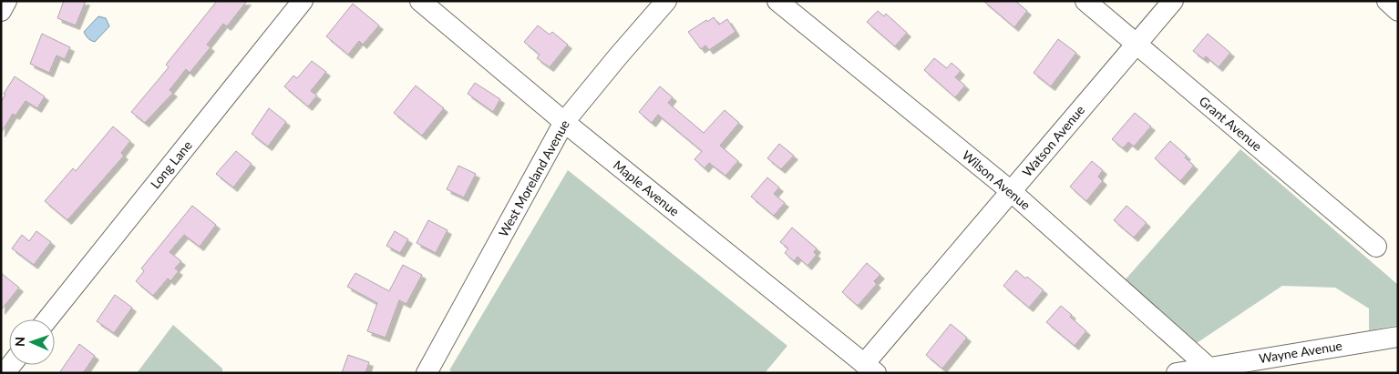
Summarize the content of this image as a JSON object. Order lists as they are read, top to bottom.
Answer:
{
  "streets": {
    "street": [
      "Grant Avenue",
      "Watson Avenue",
      "Long Lane",
      "West Moreland Avenue",
      "Wilson Avenue",
      "Maple Avenue",
      "Wayne Avenue"
    ]
  },
  "crossings": [
    ["Grant Avenue", "Watson Avenue"],
    ["Watson Avenue", "Wilson Avenue"],
    ["Watson Avenue", "Maple Avenue"],
    ["West Moreland Avenue", "Maple Avenue"],
    ["Wilson Avenue", "Wayne Avenue"]
  ],
  "north": "left"
}
